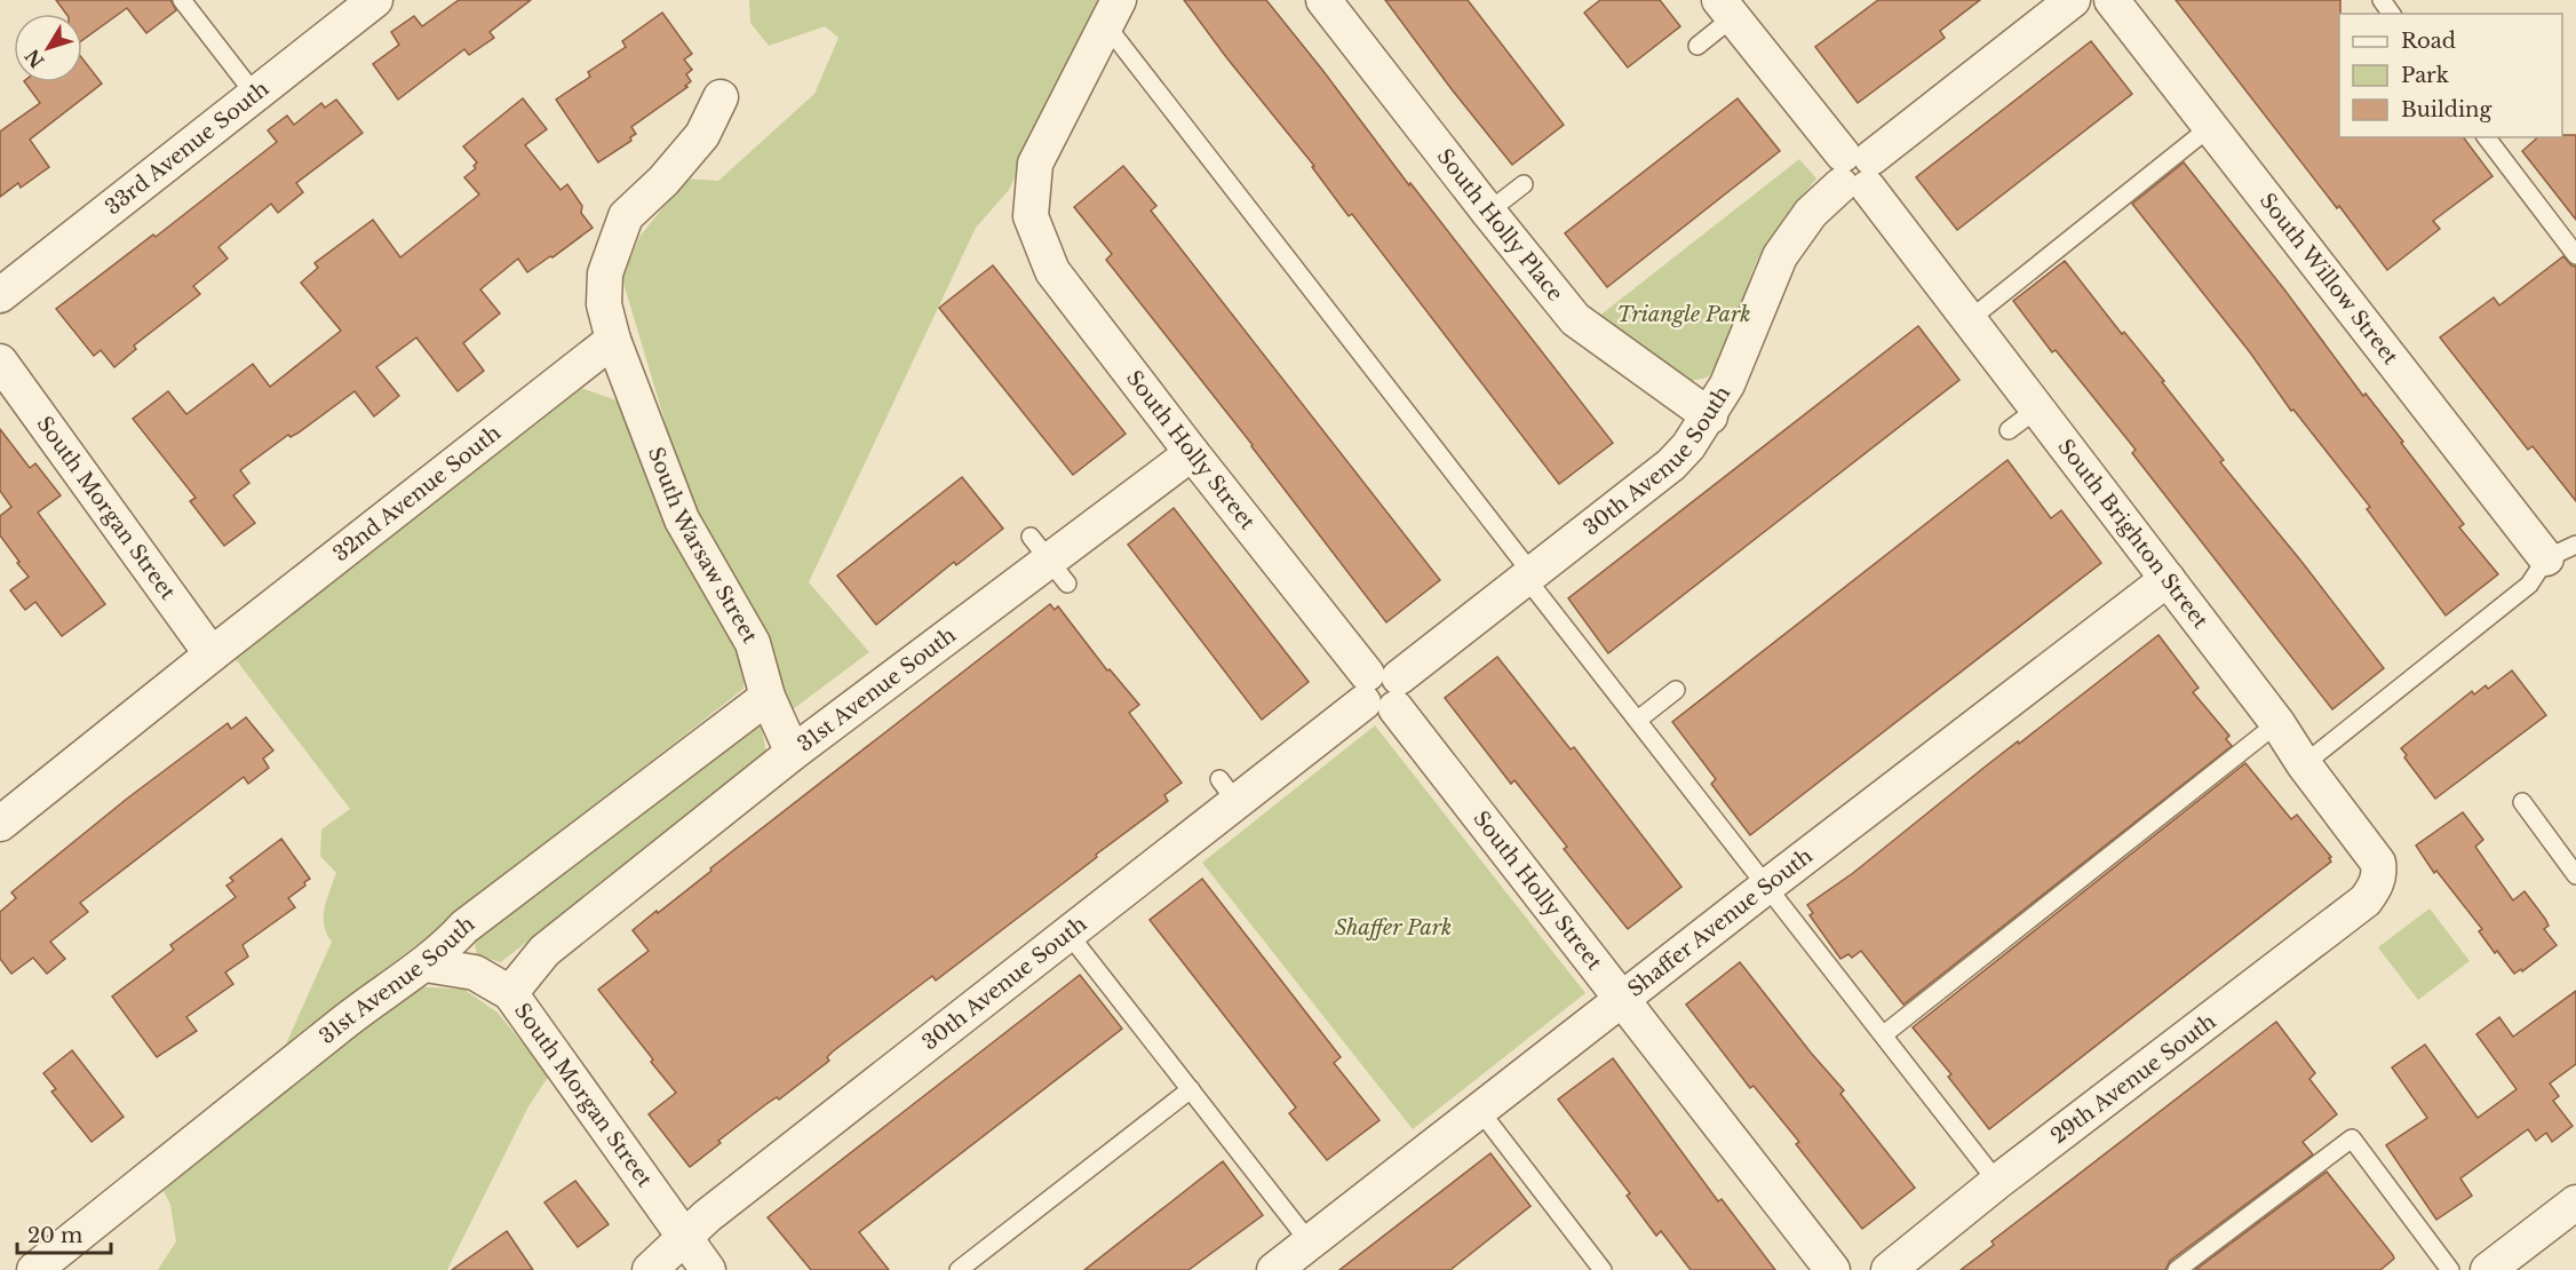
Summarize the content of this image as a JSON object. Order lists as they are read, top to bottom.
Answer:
{
  "streets": {
    "street": [
      "33rd Avenue South",
      "South Holly Place",
      "South Willow Street",
      "South Holly Street",
      "30th Avenue South",
      "32nd Avenue South",
      "South Morgan Street",
      "South Brighton Street",
      "South Warsaw Street",
      "31st Avenue South",
      "Shaffer Avenue South",
      "29th Avenue South"
    ]
  },
  "crossings": [
    ["South Holly Place", "30th Avenue South"],
    ["South Holly Street", "30th Avenue South"],
    ["South Holly Street", "31st Avenue South"],
    ["South Holly Street", "Shaffer Avenue South"],
    ["30th Avenue South", "South Morgan Street"],
    ["30th Avenue South", "South Brighton Street"],
    ["32nd Avenue South", "South Morgan Street"],
    ["32nd Avenue South", "South Warsaw Street"],
    ["South Morgan Street", "31st Avenue South"],
    ["South Brighton Street", "Shaffer Avenue South"],
    ["South Brighton Street", "29th Avenue South"],
    ["South Warsaw Street", "31st Avenue South"]
  ],
  "parks": ["Triangle Park", "Shaffer Park"],
  "legend": ["Road", "Park", "Building"],
  "scale_bar": "20 m",
  "north": "bottom left"
}
